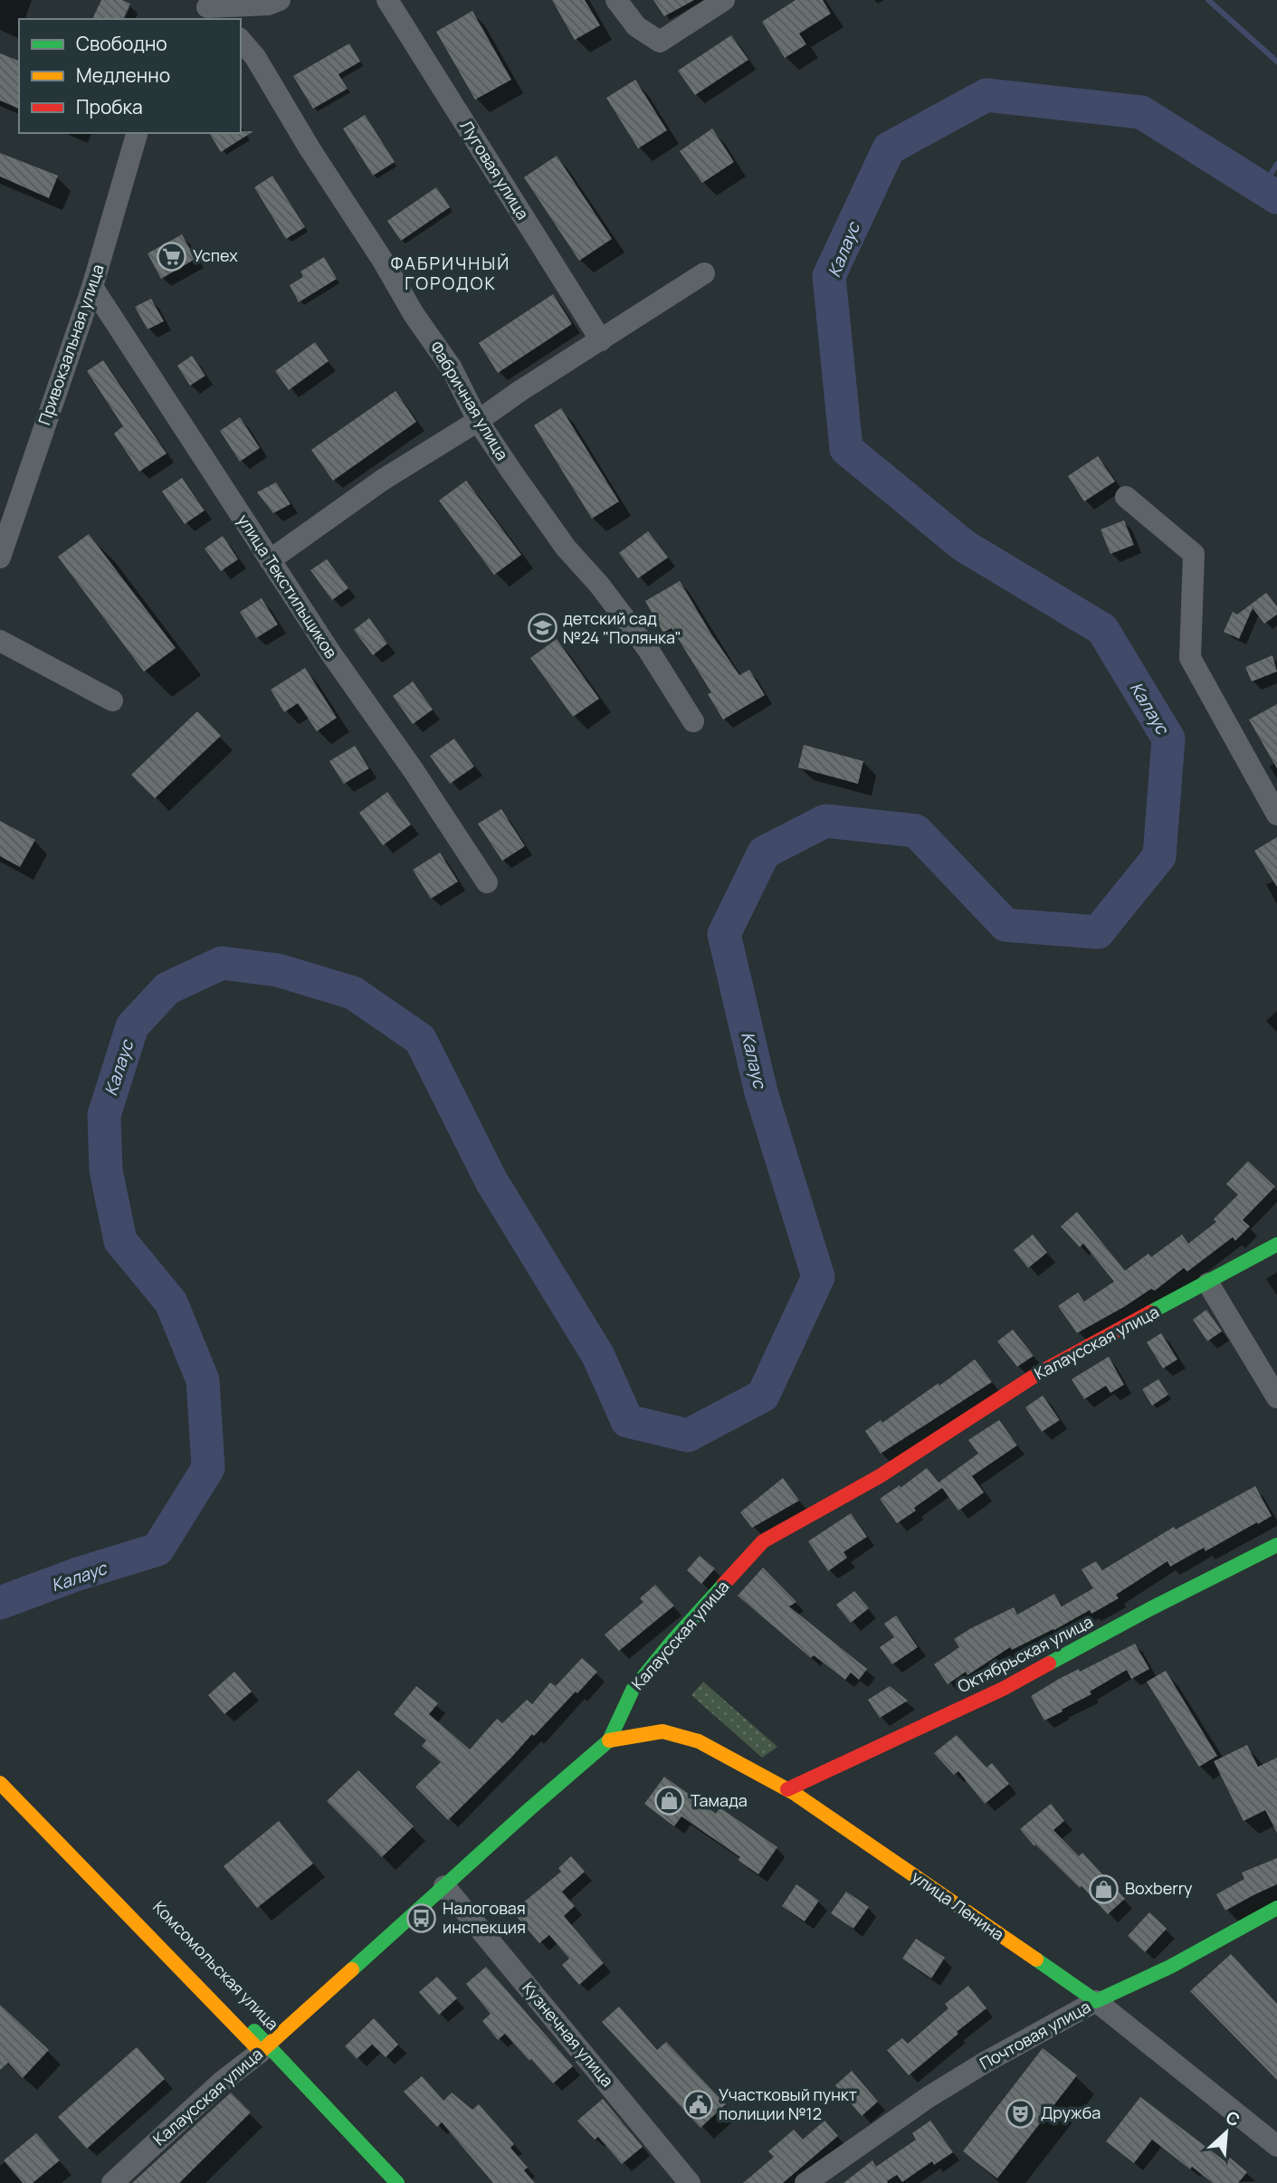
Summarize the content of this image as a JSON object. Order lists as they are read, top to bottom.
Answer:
{
  "streets": {
    "main road": [
      "Калаусская улица",
      "Октябрьская улица",
      "улица Ленина",
      "Комсомольская улица",
      "Почтовая улица"
    ],
    "street": [
      "Луговая улица",
      "Привокзальная улица",
      "Фабричная улица",
      "улица Текстильщиков",
      "Кузнечная улица"
    ]
  },
  "crossings": [
    ["Привокзальная улица", "улица Текстильщиков"],
    ["Калаусская улица", "улица Ленина"],
    ["Калаусская улица", "Комсомольская улица"],
    ["Калаусская улица", "Кузнечная улица"],
    ["Октябрьская улица", "улица Ленина"],
    ["улица Ленина", "Почтовая улица"]
  ],
  "districts": ["ФАБРИЧНЫЙ ГОРОДОК"],
  "water": ["Калаус"],
  "places": {
    "supermarket": ["Успех"],
    "school or university": ["детский сад №24 \"Полянка\""],
    "shop": ["Тамада", "Boxberry"],
    "bus stop": ["Налоговая инспекция"],
    "public building": ["Участковый пункт полиции №12"],
    "theatre": ["Дружба"]
  },
  "legend": ["Свободно", "Медленно", "Пробка"],
  "north": "top right"
}
